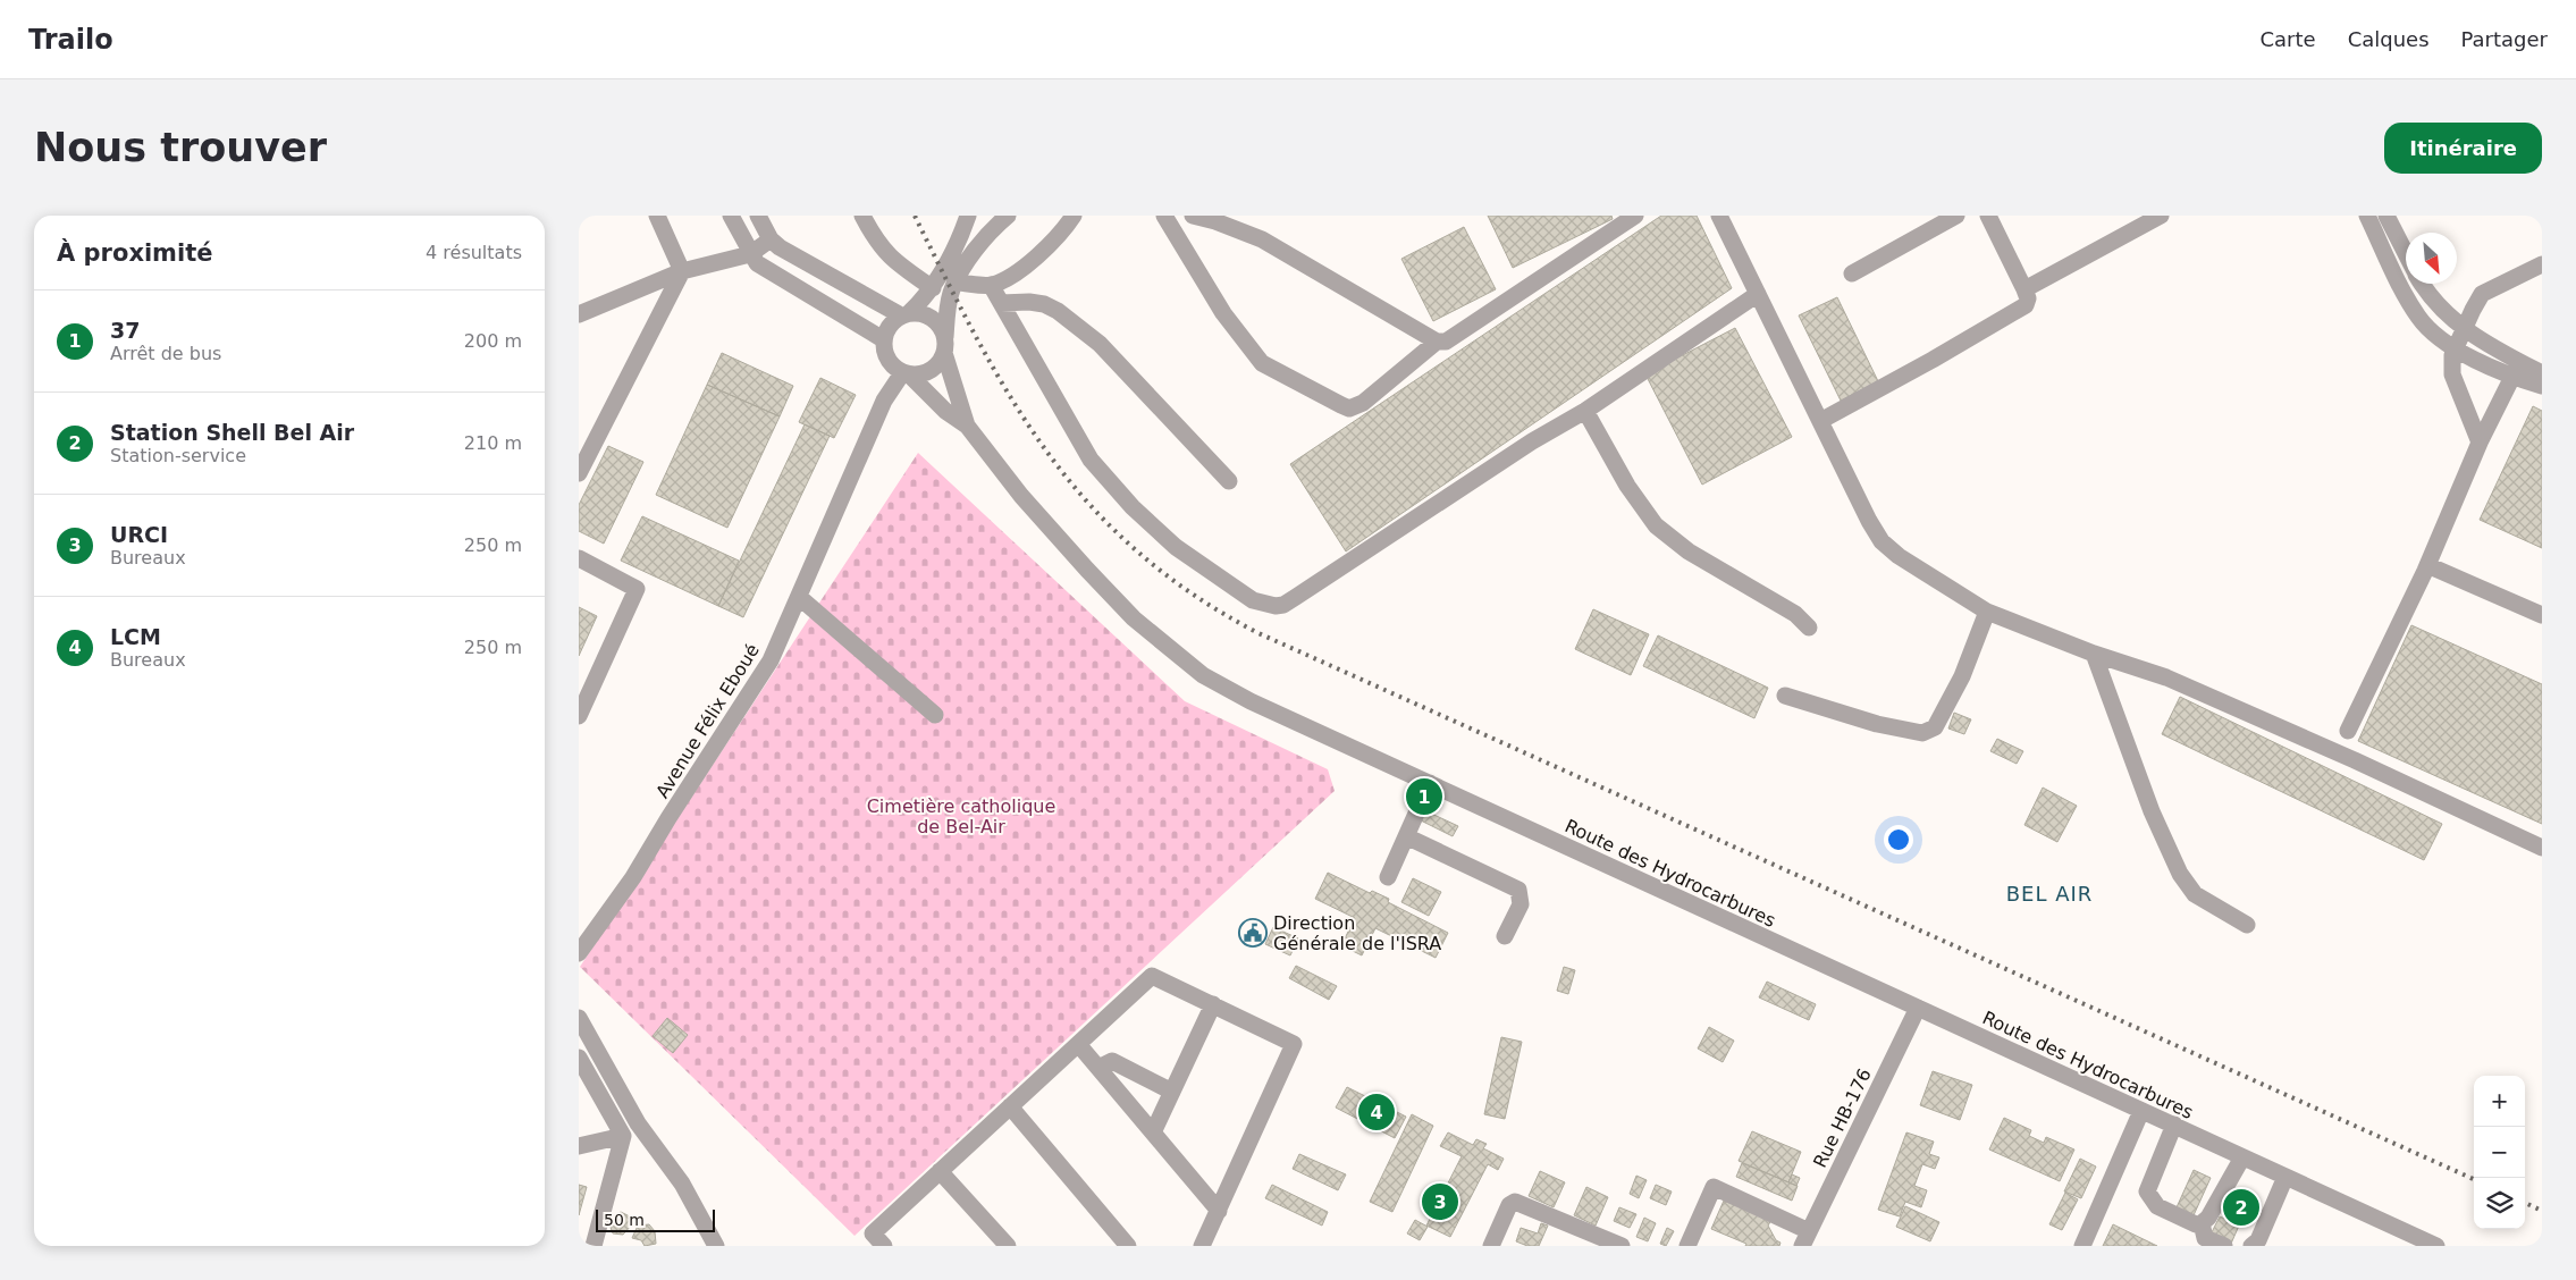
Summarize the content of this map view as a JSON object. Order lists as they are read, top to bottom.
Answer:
{
  "streets": {
    "street": ["Avenue Félix Eboué", "Route des Hydrocarbures", "Rue HB-176"]
  },
  "crossings": [
    ["Avenue Félix Eboué", "Route des Hydrocarbures"],
    ["Route des Hydrocarbures", "Rue HB-176"]
  ],
  "districts": ["BEL AIR"],
  "parks": ["Cimetière catholique de Bel-Air"],
  "places": {
    "public building": ["Direction Générale de l'ISRA"]
  },
  "scale_bar": "50 m",
  "north": "bottom right",
  "page": {
    "header": "Trailo",
    "nav": ["Carte", "Calques", "Partager"],
    "buttons": "Itinéraire",
    "title": "Nous trouver",
    "heading": ["À proximité", "4 résultats"],
    "list": [
      {
        "mark": "1",
        "name": "37",
        "note": "Arrêt de bus",
        "value": "200 m"
      },
      {
        "mark": "2",
        "name": "Station Shell Bel Air",
        "note": "Station-service",
        "value": "210 m"
      },
      {
        "mark": "3",
        "name": "URCI",
        "note": "Bureaux",
        "value": "250 m"
      },
      {
        "mark": "4",
        "name": "LCM",
        "note": "Bureaux",
        "value": "250 m"
      }
    ],
    "pins": [
      "1",
      "4",
      "3",
      "2"
    ],
    "map_buttons": ["+", "−"],
    "scale": "50 m"
  }
}
